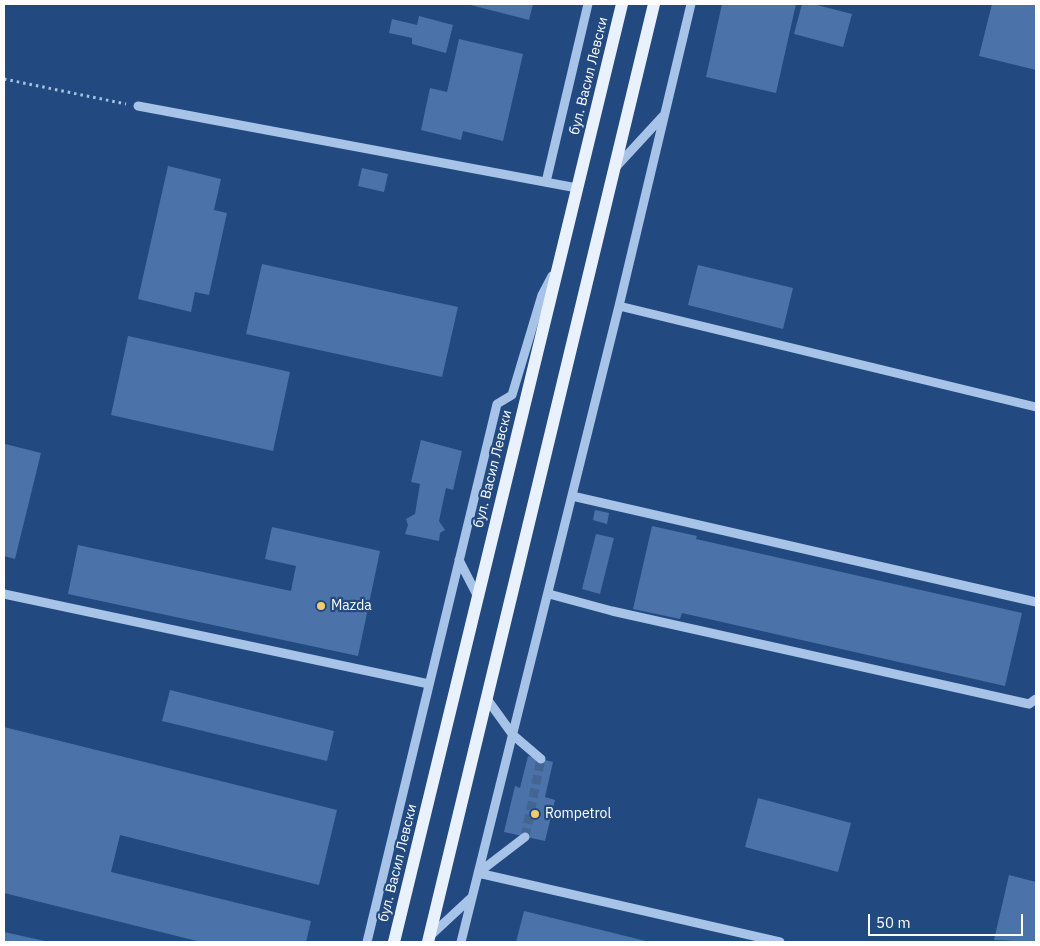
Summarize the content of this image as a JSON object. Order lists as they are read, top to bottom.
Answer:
{
  "streets": {
    "main road": ["бул. Васил Левски"]
  },
  "places": ["Mazda", "Rompetrol"],
  "scale_bar": "50 m"
}
